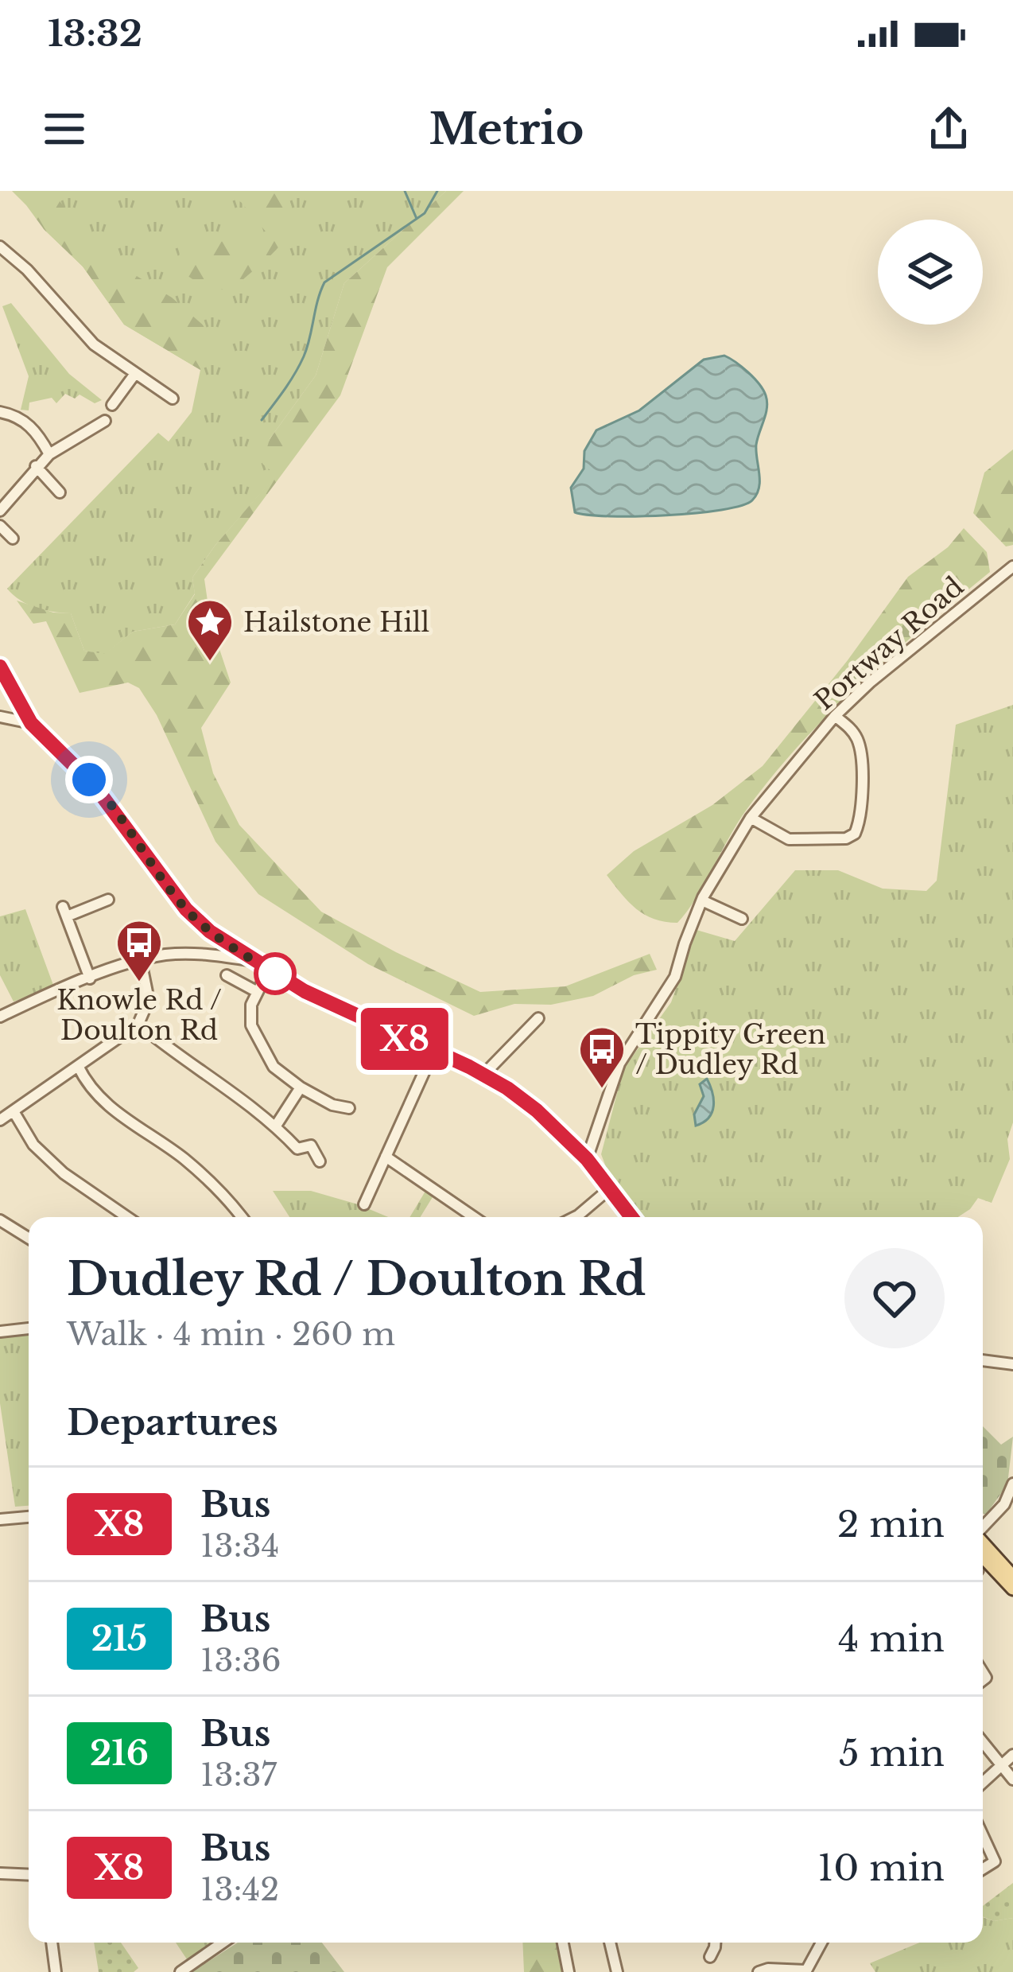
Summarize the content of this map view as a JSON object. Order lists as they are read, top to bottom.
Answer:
{
  "streets": {
    "street": ["Portway Road"]
  },
  "places": {
    "place": ["Hailstone Hill"],
    "bus stop": ["Knowle Rd / Doulton Rd", "Tippity Green / Dudley Rd"]
  },
  "lines": ["bus line X8"],
  "page": {
    "status": "13:32",
    "header": "Metrio",
    "on_map": "X8",
    "heading": [
      ["Dudley Rd / Doulton Rd", "Walk · 4 min · 260 m"],
      "Departures"
    ],
    "list": [
      {
        "mark": "X8",
        "name": "Bus",
        "note": "13:34",
        "value": "2 min"
      },
      {
        "mark": "215",
        "name": "Bus",
        "note": "13:36",
        "value": "4 min"
      },
      {
        "mark": "216",
        "name": "Bus",
        "note": "13:37",
        "value": "5 min"
      },
      {
        "mark": "X8",
        "name": "Bus",
        "note": "13:42",
        "value": "10 min"
      }
    ]
  }
}
